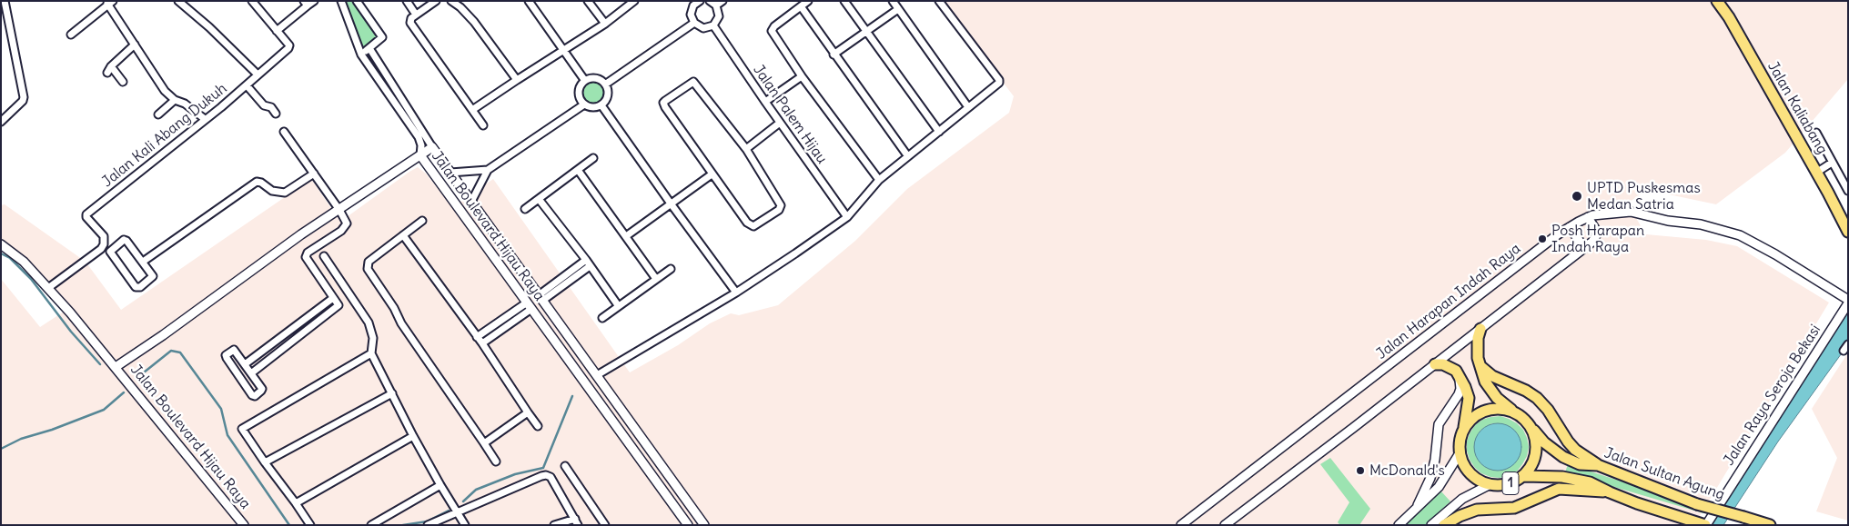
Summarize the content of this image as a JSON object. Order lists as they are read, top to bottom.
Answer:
{
  "streets": {
    "main road": ["Jalan Kaliabang", "Jalan Sultan Agung", "1"],
    "street": [
      "Jalan Palem Hijau",
      "Jalan Kali Abang Dukuh",
      "Jalan Boulevard Hijau Raya",
      "Jalan Harapan Indah Raya",
      "Jalan Raya Seroja Bekasi"
    ]
  },
  "crossings": [
    ["Jalan Kali Abang Dukuh", "Jalan Boulevard Hijau Raya"],
    ["Jalan Harapan Indah Raya", "Jalan Raya Seroja Bekasi"],
    ["Jalan Raya Seroja Bekasi", "1"],
    ["Jalan Sultan Agung", "1"]
  ],
  "places": ["UPTD Puskesmas Medan Satria", "Posh Harapan Indah Raya", "McDonald's"]
}
